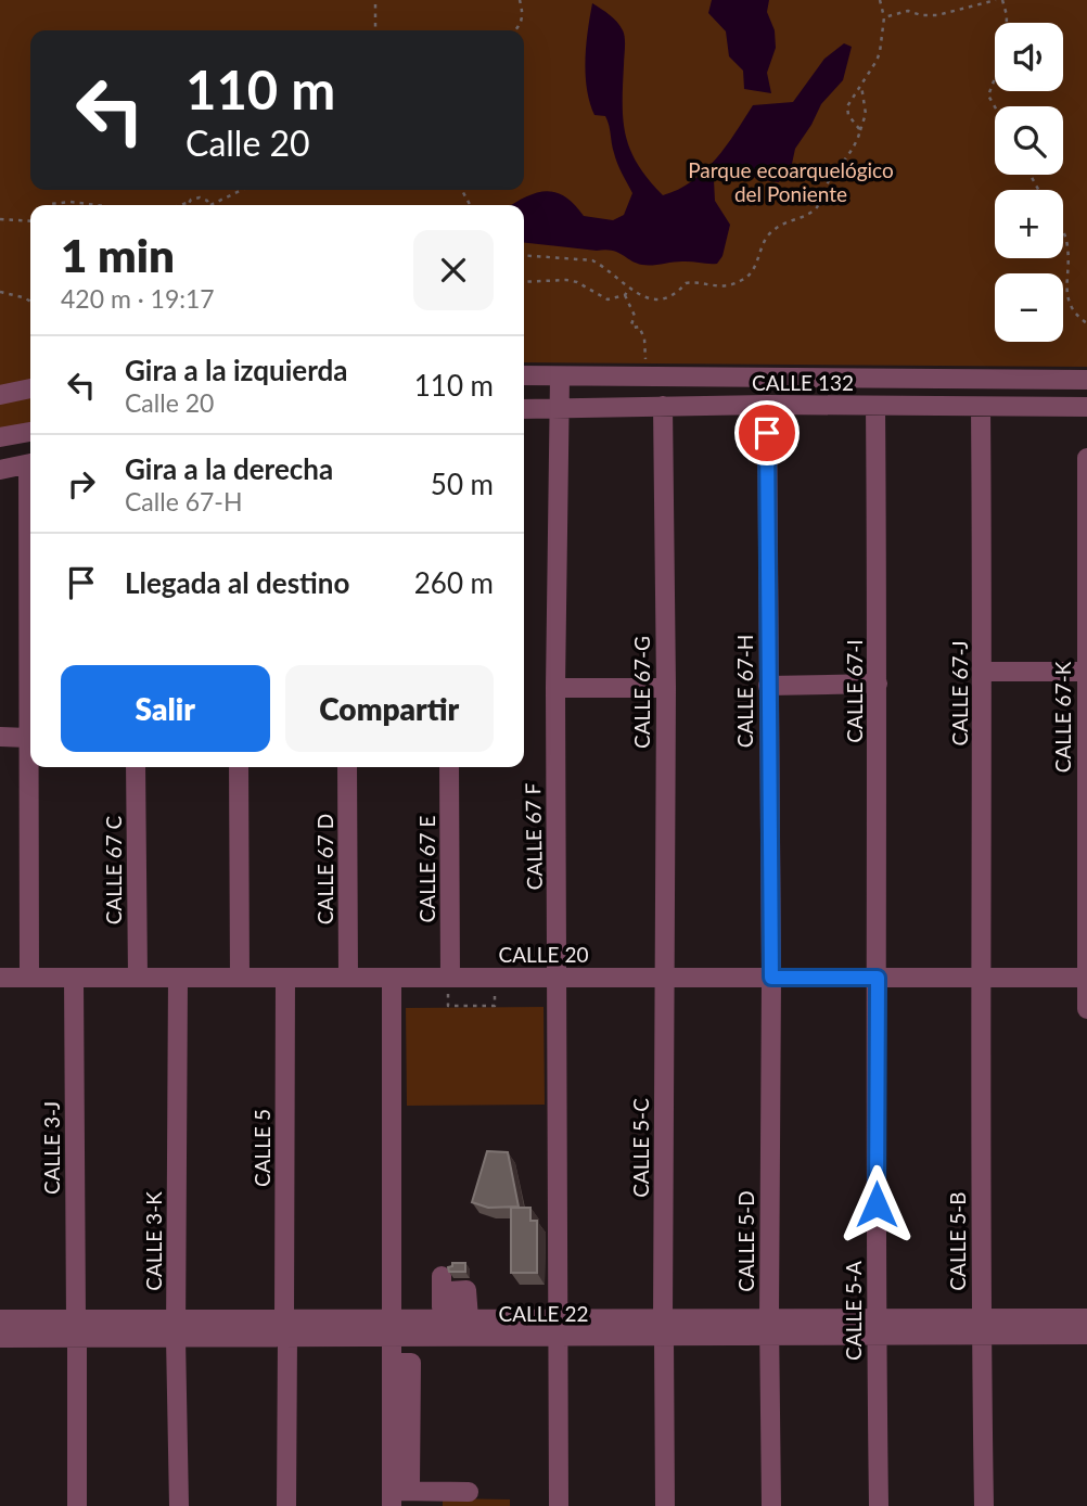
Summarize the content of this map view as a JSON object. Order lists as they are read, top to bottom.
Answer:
{
  "streets": {
    "street": [
      "CALLE 132",
      "CALLE 67-H",
      "CALLE 67-I",
      "CALLE 67-G",
      "CALLE 67-J",
      "CALLE 67-K",
      "CALLE 67 F",
      "CALLE 67 D",
      "CALLE 67 E",
      "CALLE 67 C",
      "CALLE 20",
      "CALLE 3-J",
      "CALLE 5",
      "CALLE 5-C",
      "CALLE 3-K",
      "CALLE 5-D",
      "CALLE 5-B",
      "CALLE 5-A",
      "CALLE 22"
    ]
  },
  "crossings": [
    ["CALLE 132", "CALLE 67-H"],
    ["CALLE 132", "CALLE 67-I"],
    ["CALLE 132", "CALLE 67-G"],
    ["CALLE 132", "CALLE 67-J"],
    ["CALLE 132", "CALLE 67 F"],
    ["CALLE 67-H", "CALLE 20"],
    ["CALLE 67-H", "CALLE 5-D"],
    ["CALLE 67-I", "CALLE 20"],
    ["CALLE 67-I", "CALLE 5-A"],
    ["CALLE 67-G", "CALLE 20"],
    ["CALLE 67-G", "CALLE 5-C"],
    ["CALLE 67-J", "CALLE 20"],
    ["CALLE 67-J", "CALLE 5-B"],
    ["CALLE 67-K", "CALLE 20"],
    ["CALLE 67 F", "CALLE 20"],
    ["CALLE 67 D", "CALLE 20"],
    ["CALLE 67 E", "CALLE 20"],
    ["CALLE 67 C", "CALLE 20"],
    ["CALLE 20", "CALLE 3-J"],
    ["CALLE 20", "CALLE 5"],
    ["CALLE 20", "CALLE 5-C"],
    ["CALLE 20", "CALLE 3-K"],
    ["CALLE 20", "CALLE 5-D"],
    ["CALLE 20", "CALLE 5-B"],
    ["CALLE 20", "CALLE 5-A"],
    ["CALLE 3-J", "CALLE 22"],
    ["CALLE 5", "CALLE 22"],
    ["CALLE 5-C", "CALLE 22"],
    ["CALLE 3-K", "CALLE 22"],
    ["CALLE 5-D", "CALLE 22"],
    ["CALLE 5-B", "CALLE 22"],
    ["CALLE 5-A", "CALLE 22"]
  ],
  "parks": ["Parque ecoarquelógico del Poniente"],
  "page": {
    "map_buttons": ["+", "−"],
    "turn": ["110 m", "Calle 20"],
    "heading": ["1 min", "420 m · 19:17"],
    "list": [
      {
        "name": "Gira a la izquierda",
        "note": "Calle 20",
        "value": "110 m"
      },
      {
        "name": "Gira a la derecha",
        "note": "Calle 67-H",
        "value": "50 m"
      },
      {
        "name": "Llegada al destino",
        "value": "260 m"
      }
    ],
    "buttons": ["Salir", "Compartir"]
  }
}
